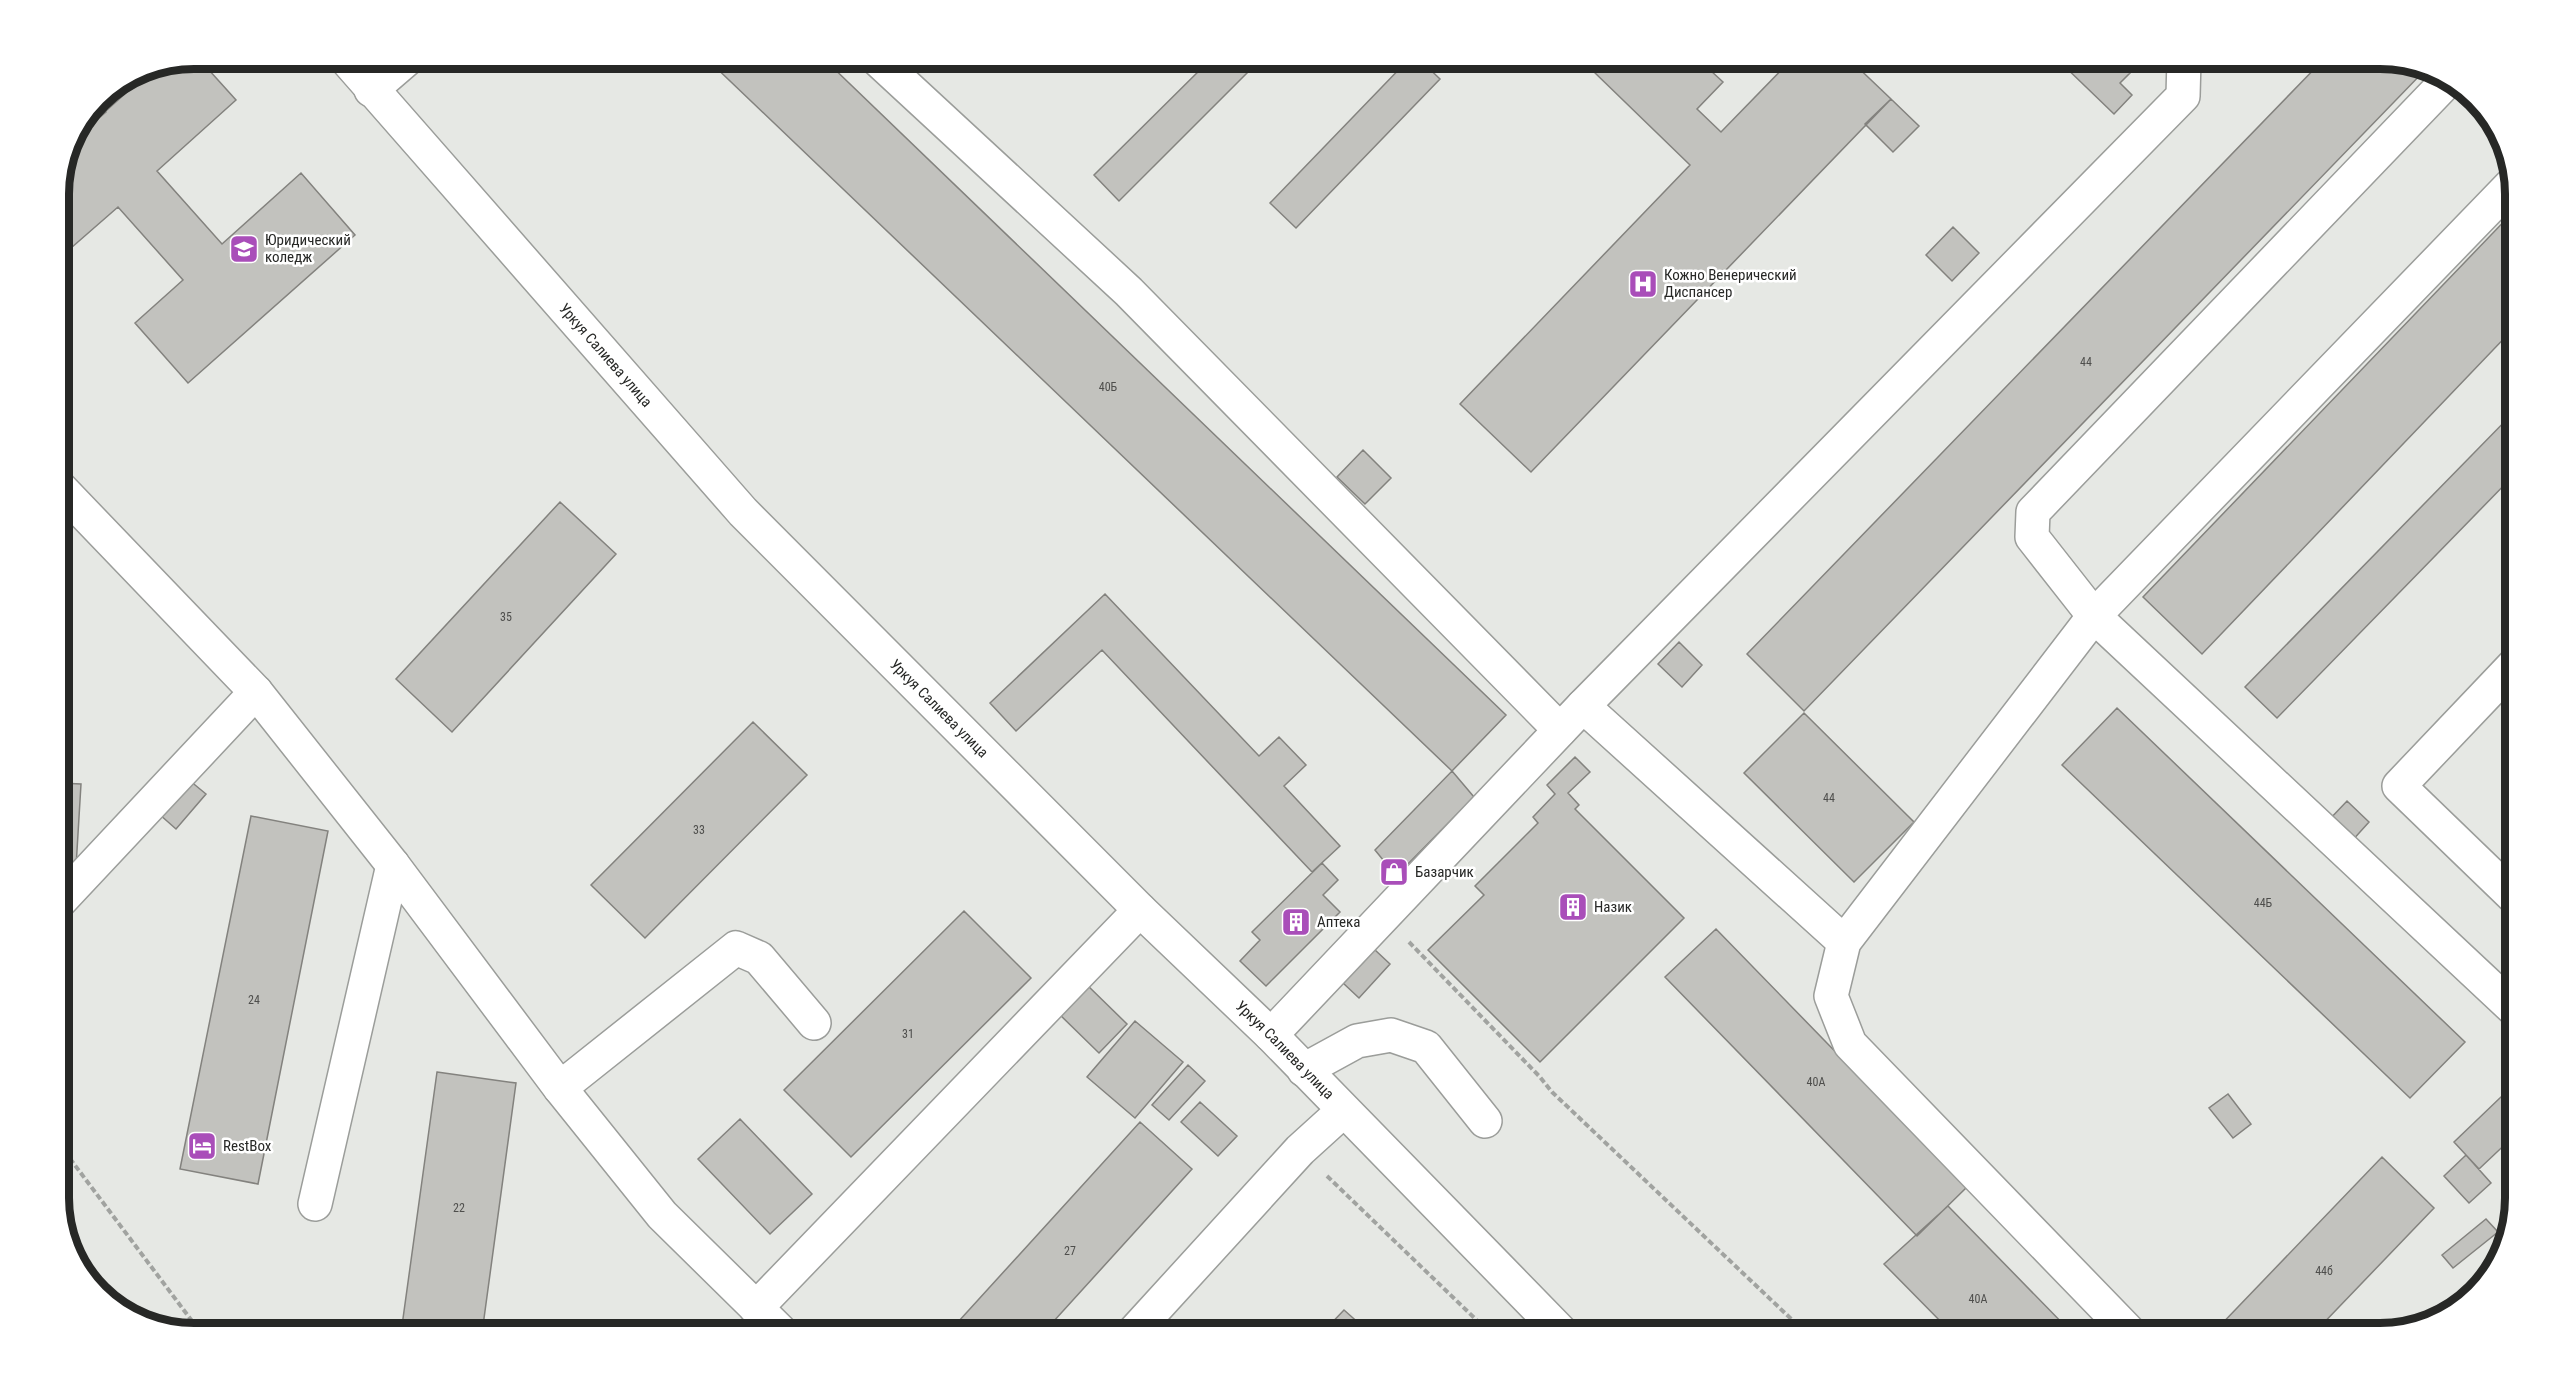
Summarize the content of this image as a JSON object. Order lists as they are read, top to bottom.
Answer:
{
  "streets": {
    "street": ["Уркуя Салиева улица"]
  },
  "places": {
    "school or university": ["Юридический коледж"],
    "hospital": ["Кожно Венерический Диспансер"],
    "shop": ["Базарчик"],
    "building": ["Назик", "Аптека"],
    "hotel": ["RestBox"]
  },
  "house_numbers": [
    "44",
    "40Б",
    "35",
    "44",
    "33",
    "44Б",
    "24",
    "31",
    "40А",
    "22",
    "27",
    "44б",
    "40А"
  ]
}
